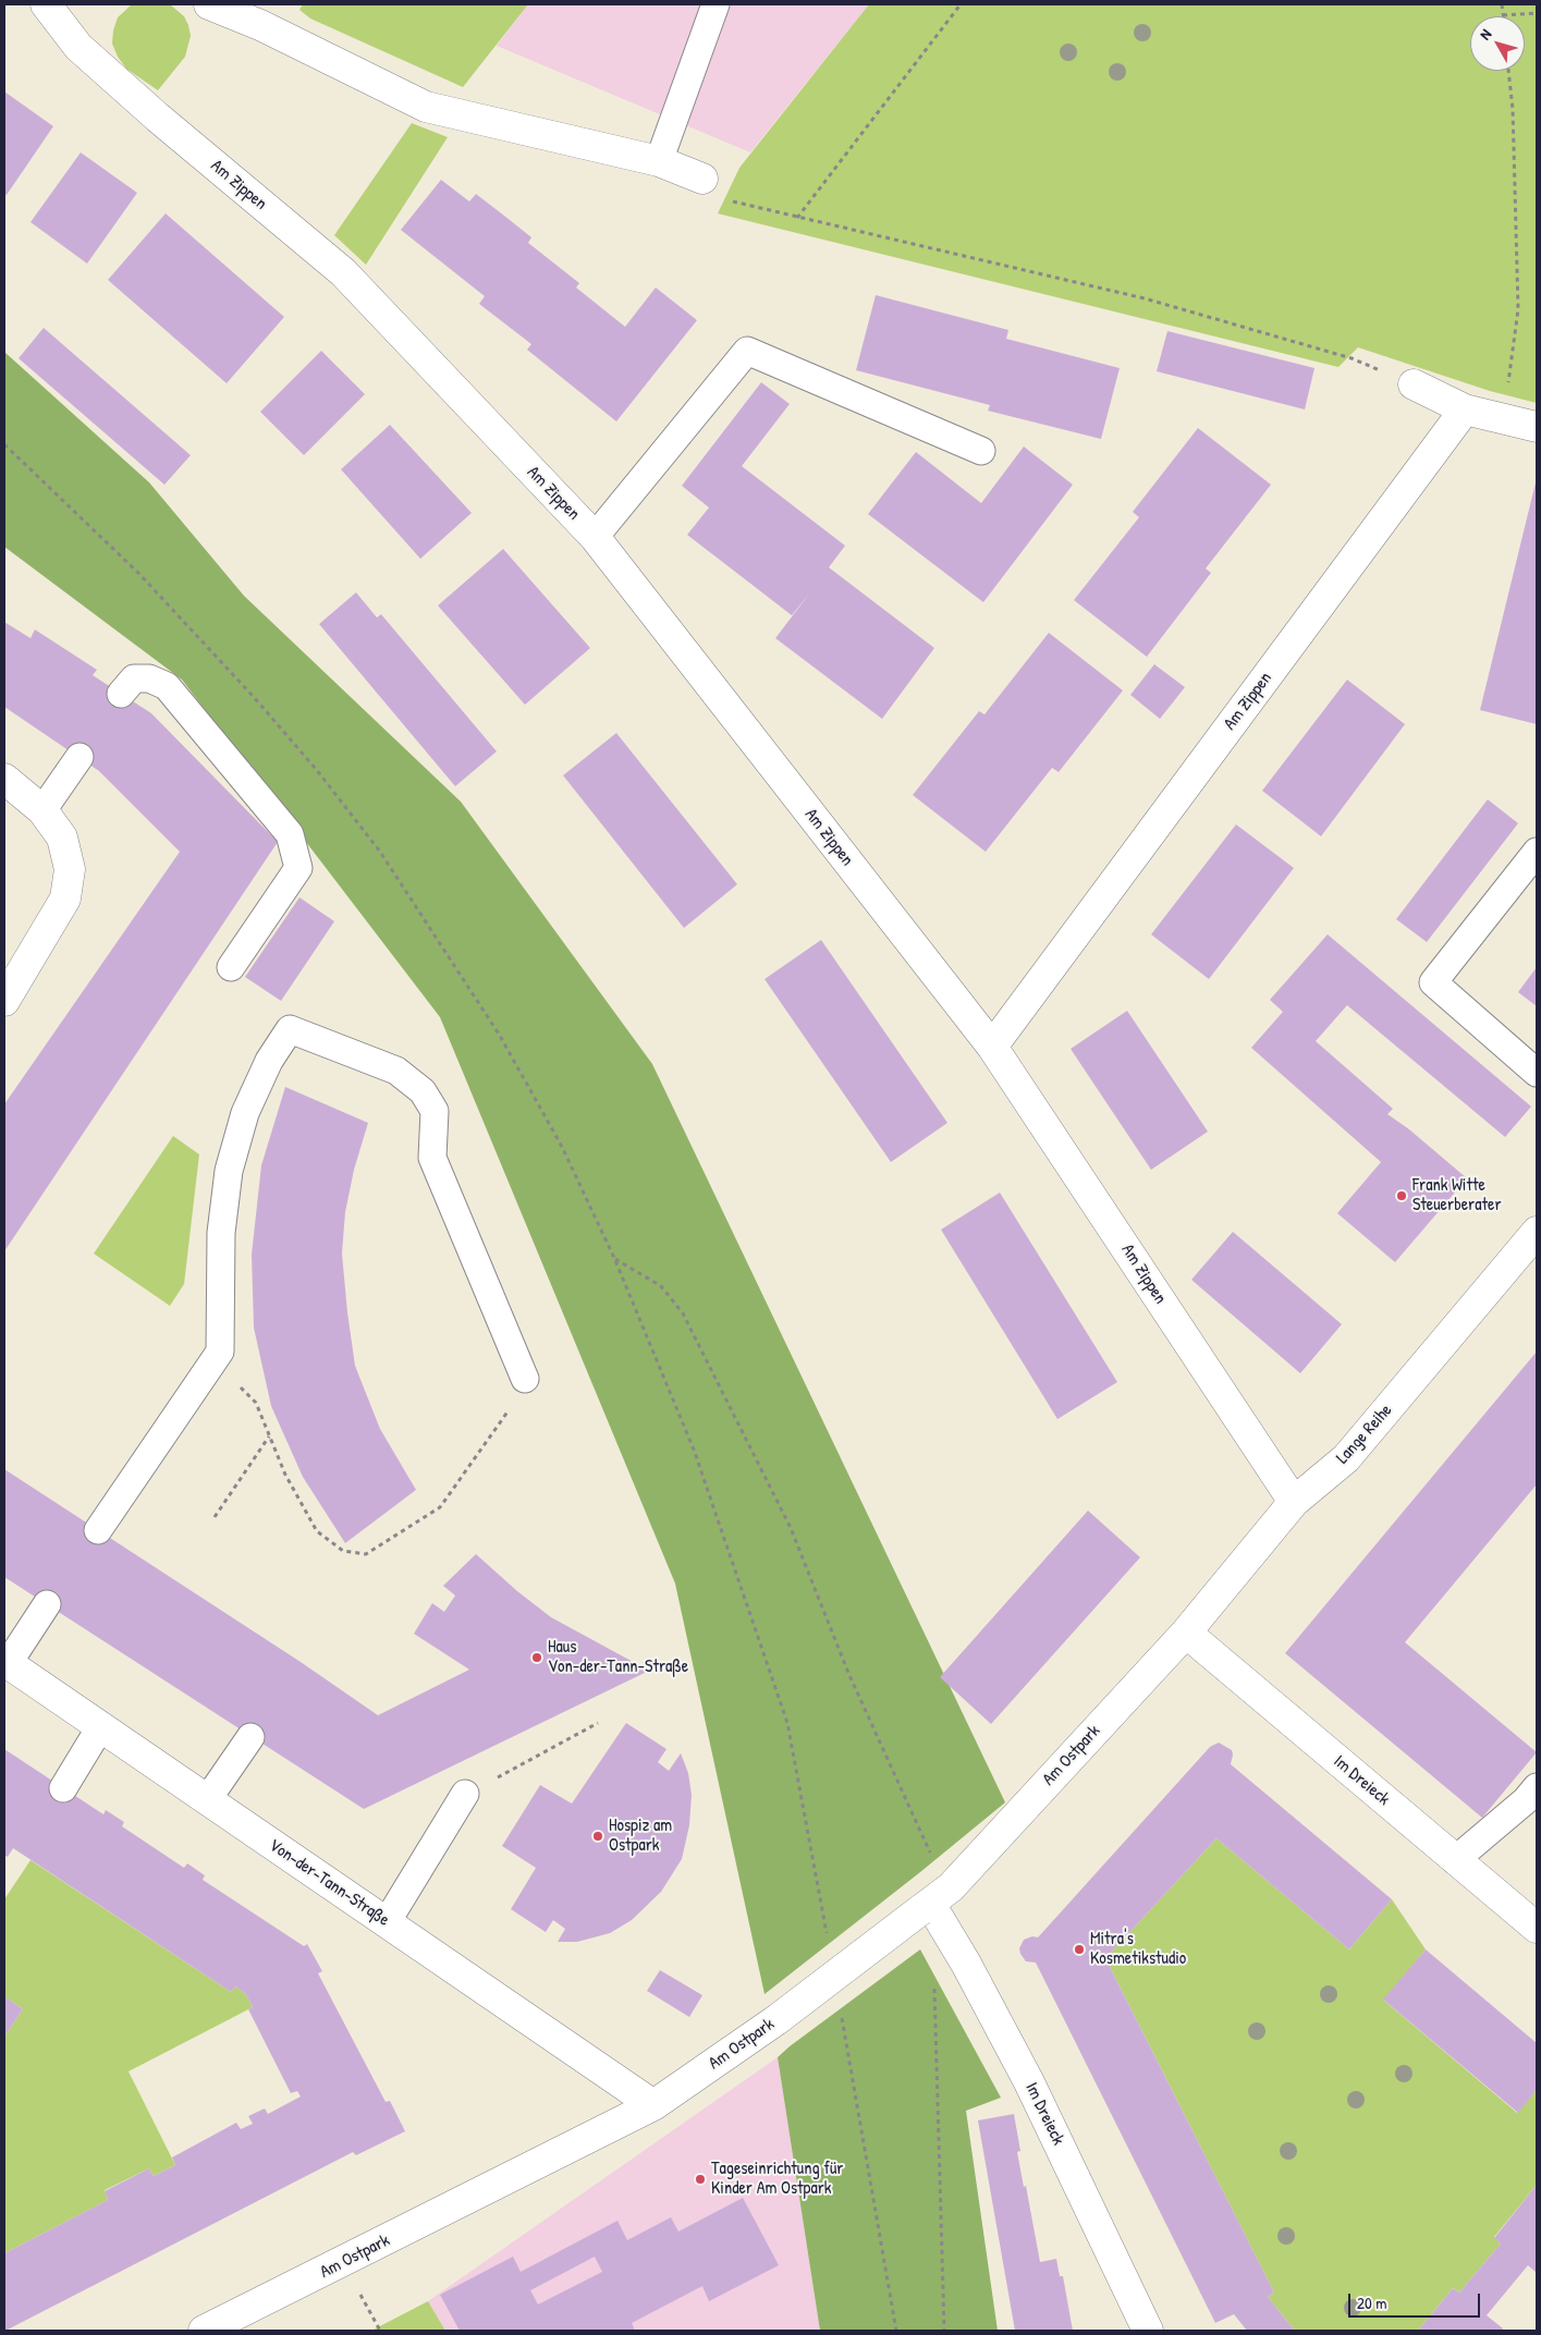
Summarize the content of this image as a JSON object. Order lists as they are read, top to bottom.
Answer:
{
  "streets": {
    "street": [
      "Am Zippen",
      "Lange Reihe",
      "Am Ostpark",
      "Im Dreieck",
      "Von-der-Tann-Straße"
    ]
  },
  "crossings": [
    ["Am Zippen", "Lange Reihe"],
    ["Lange Reihe", "Am Ostpark"],
    ["Lange Reihe", "Im Dreieck"],
    ["Am Ostpark", "Im Dreieck"],
    ["Am Ostpark", "Von-der-Tann-Straße"]
  ],
  "places": [
    "Frank Witte Steuerberater",
    "Haus Von-der-Tann-Straße",
    "Hospiz am Ostpark",
    "Mitra's Kosmetikstudio",
    "Tageseinrichtung für Kinder Am Ostpark"
  ],
  "scale_bar": "20 m",
  "north": "top left"
}
